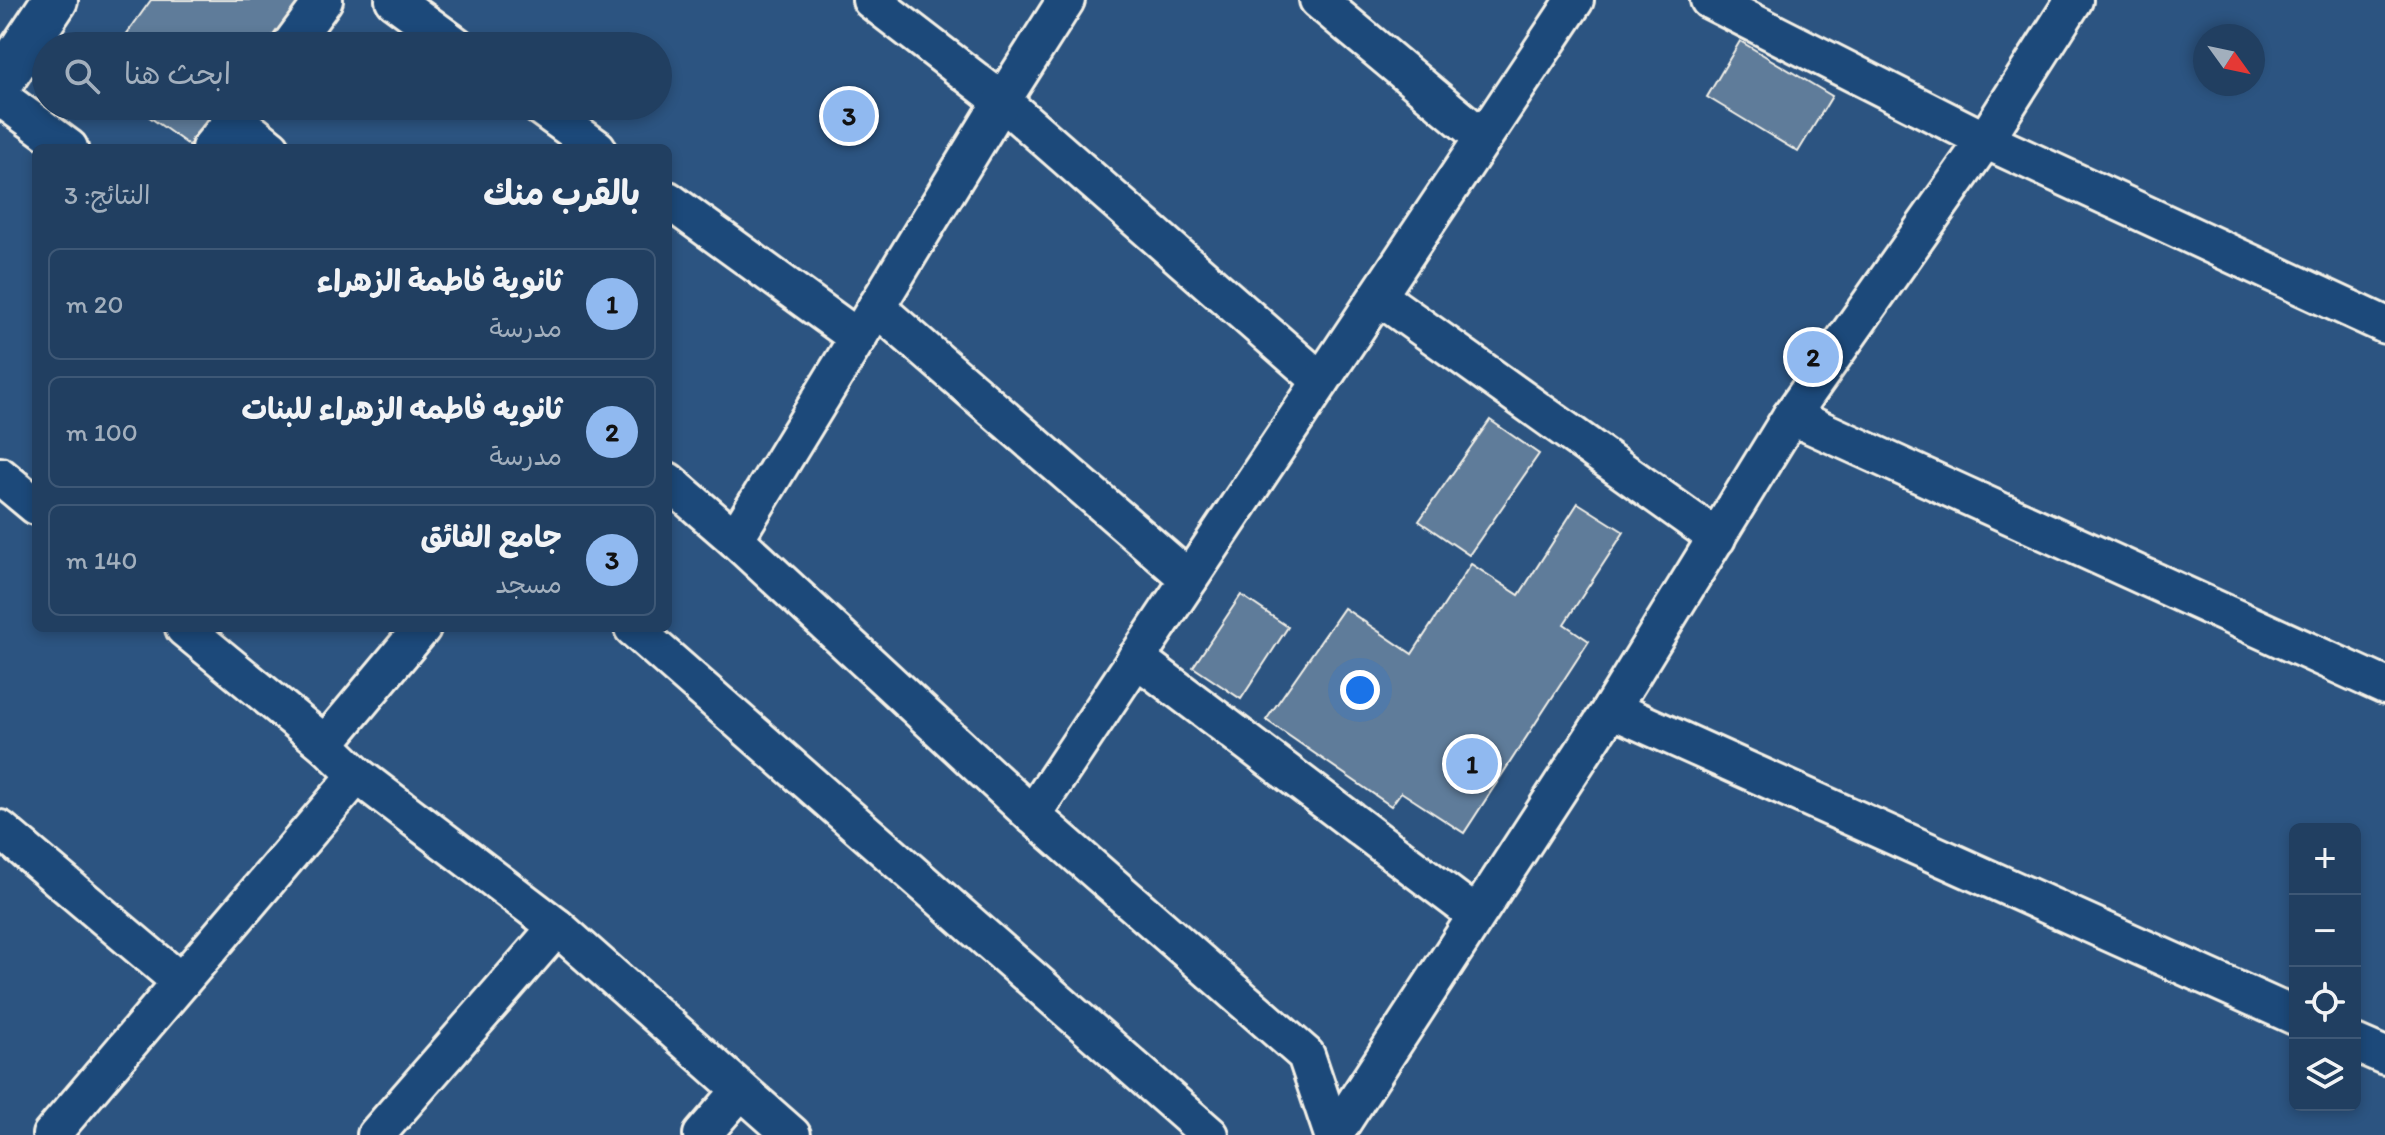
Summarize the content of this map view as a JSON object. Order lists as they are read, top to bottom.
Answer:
{
  "north": "bottom right",
  "page": {
    "search": "ابحث هنا",
    "pins": ["3", "2", "1"],
    "heading": ["بالقرب منك", "النتائج: 3"],
    "list": [
      {
        "mark": "1",
        "name": "ثانوية فاطمة الزهراء",
        "note": "مدرسة",
        "value": "20 m"
      },
      {
        "mark": "2",
        "name": "ثانويه فاطمه الزهراء للبنات",
        "note": "مدرسة",
        "value": "100 m"
      },
      {
        "mark": "3",
        "name": "جامع الفائق",
        "note": "مسجد",
        "value": "140 m"
      }
    ],
    "map_buttons": ["+", "−"]
  }
}
